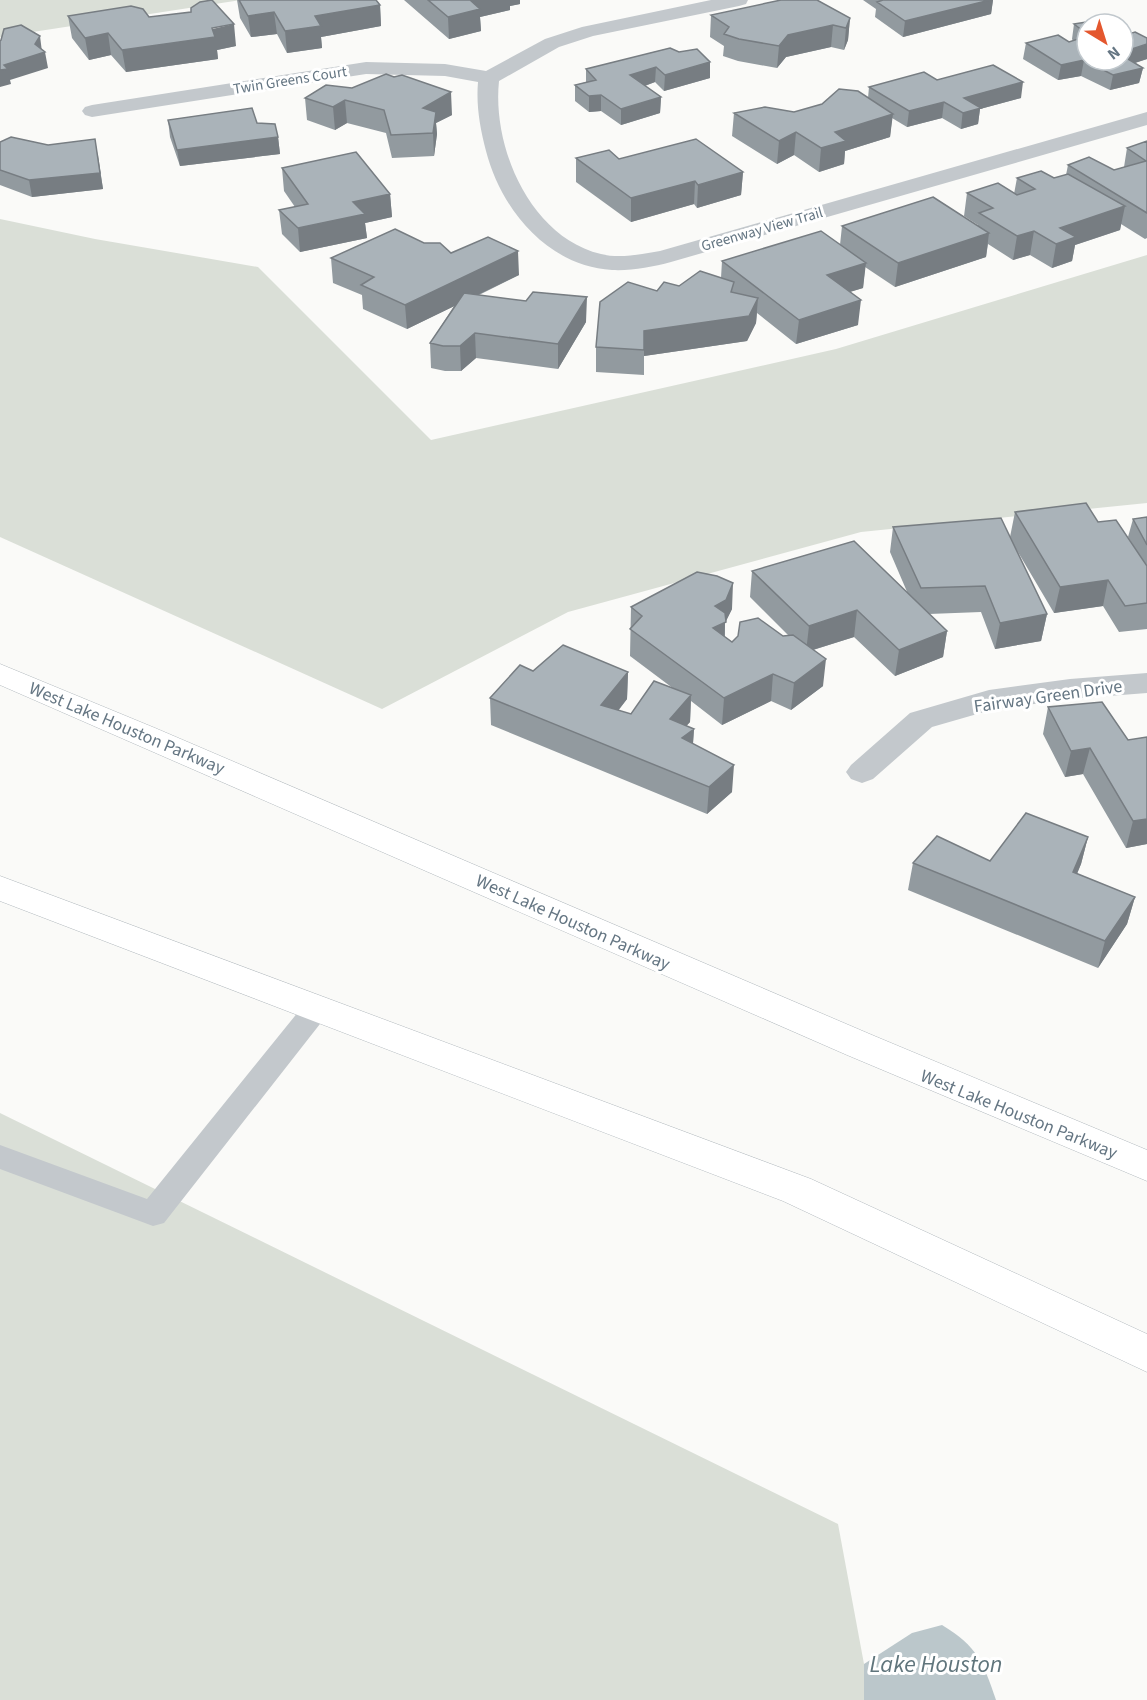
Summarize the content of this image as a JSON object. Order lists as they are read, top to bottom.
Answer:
{
  "streets": {
    "main road": ["West Lake Houston Parkway"],
    "street": ["Twin Greens Court", "Greenway View Trail", "Fairway Green Drive"]
  },
  "crossings": [
    ["Twin Greens Court", "Greenway View Trail"]
  ],
  "water": ["Lake Houston"],
  "north": "bottom right"
}
